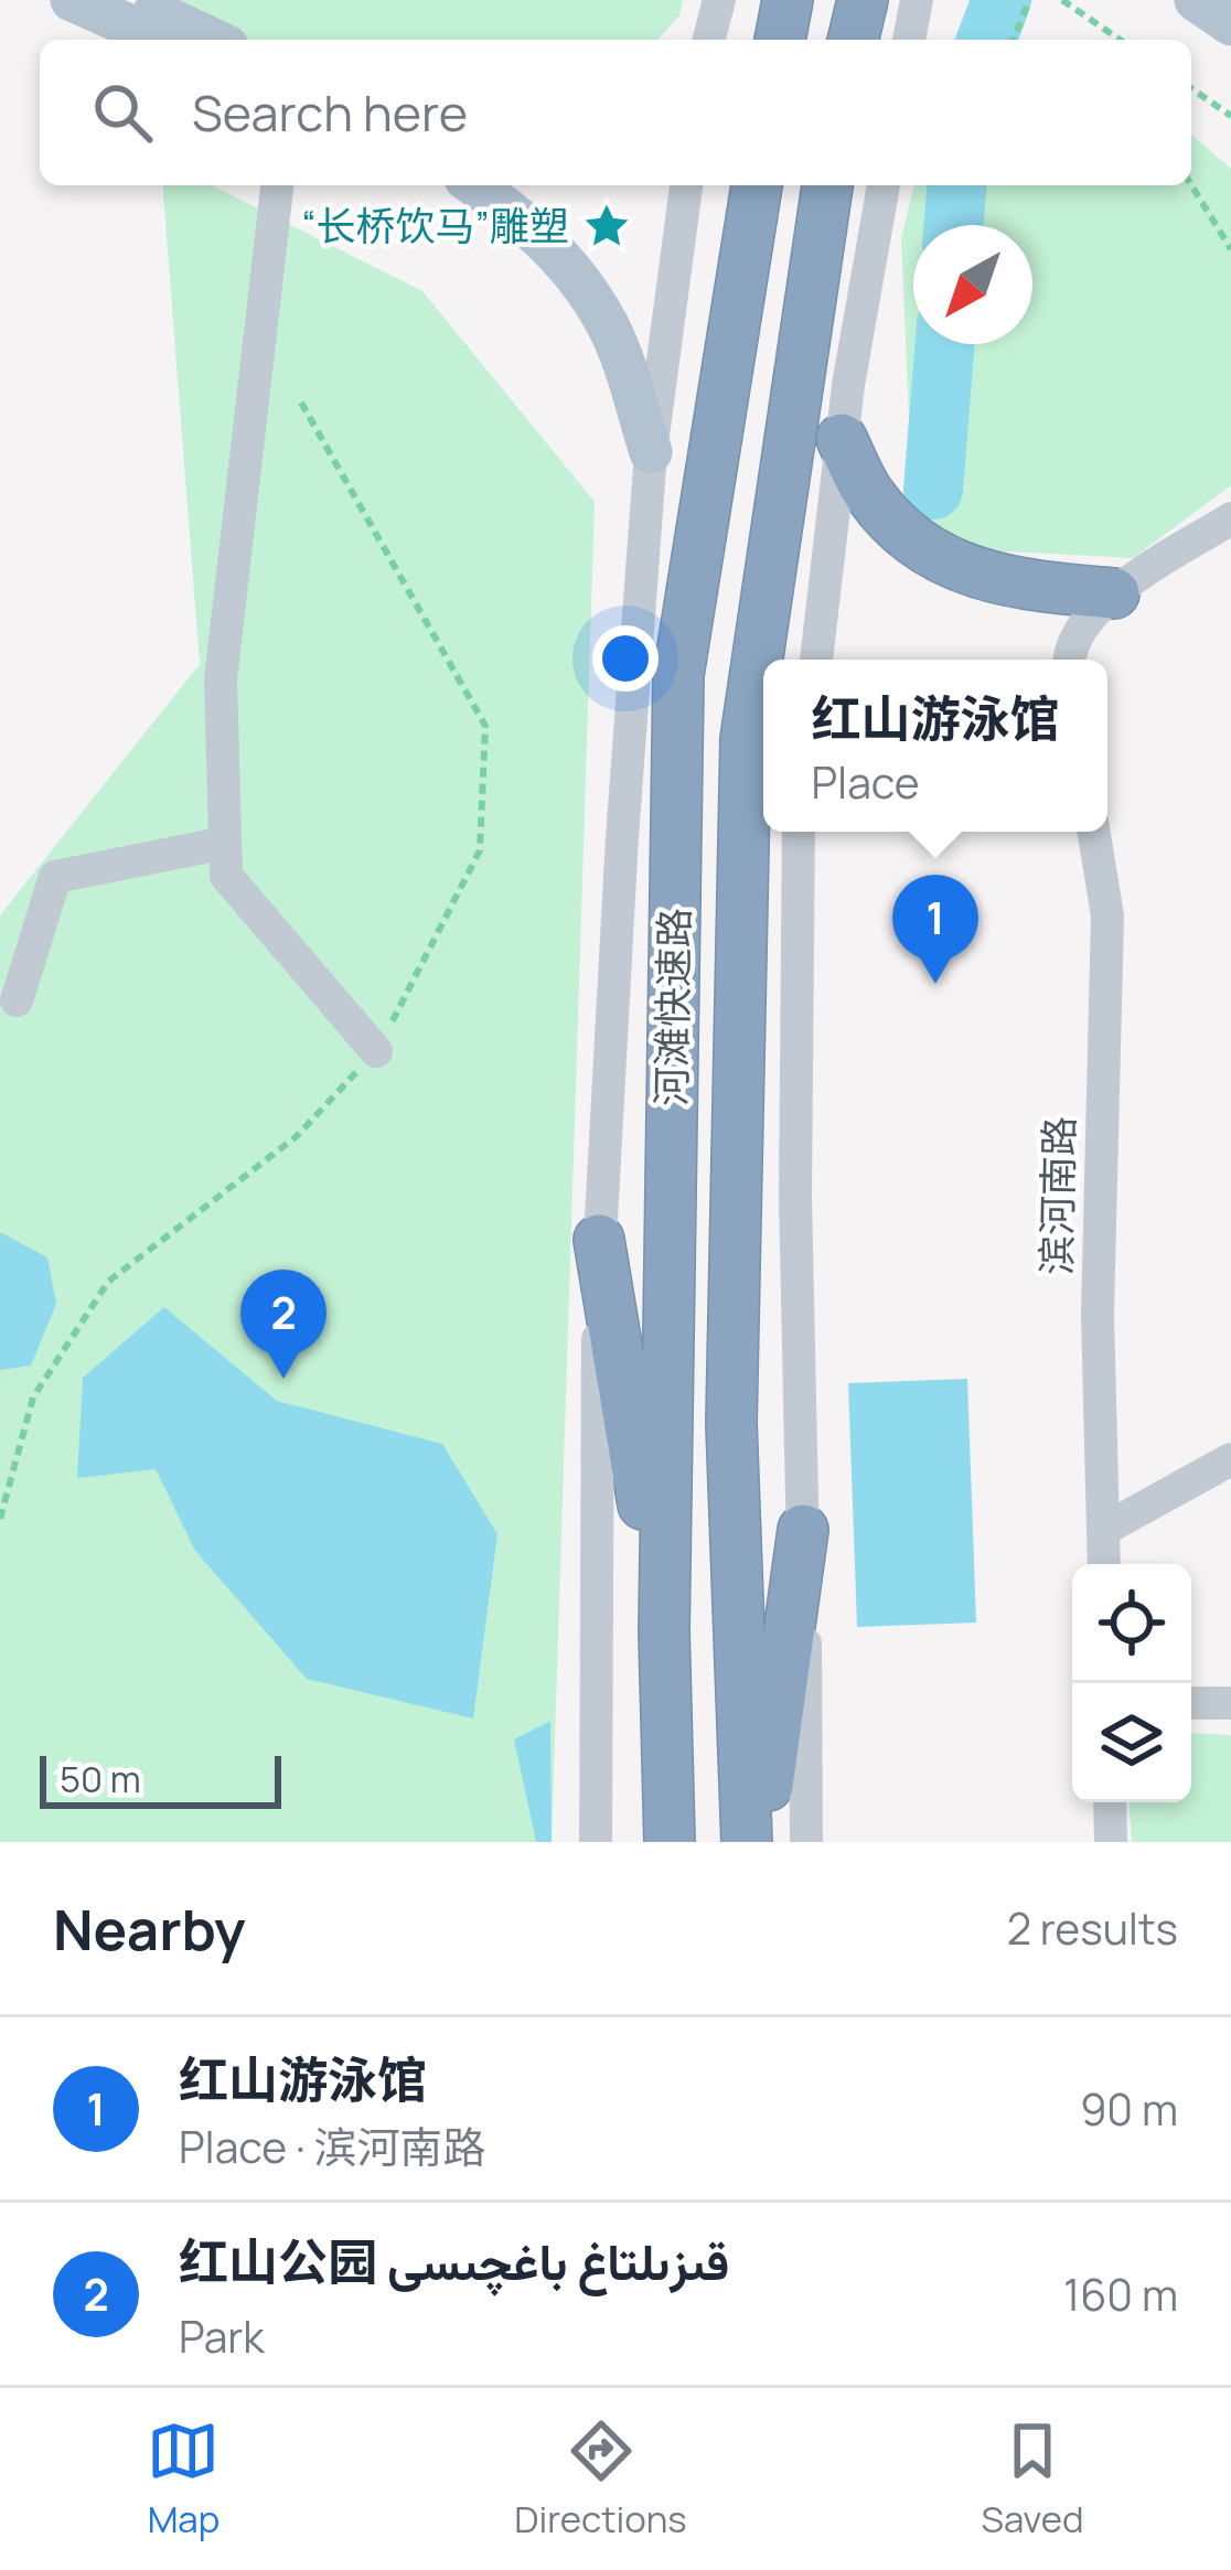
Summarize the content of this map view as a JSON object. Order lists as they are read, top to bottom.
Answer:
{
  "streets": {
    "highway": ["河滩快速路"],
    "street": ["滨河南路"]
  },
  "places": {
    "place": ["“长桥饮马”雕塑"]
  },
  "scale_bar": "50 m",
  "north": "bottom left",
  "page": {
    "search": "Search here",
    "popup": ["红山游泳馆", "Place"],
    "pins": ["1", "2"],
    "scale": "50 m",
    "heading": ["Nearby", "2 results"],
    "list": [
      {
        "mark": "1",
        "name": "红山游泳馆",
        "note": "Place · 滨河南路",
        "value": "90 m"
      },
      {
        "mark": "2",
        "name": "红山公园 قىزىلتاغ باغچىسى",
        "note": "Park",
        "value": "160 m"
      }
    ],
    "nav": ["Map", "Directions", "Saved"]
  }
}
